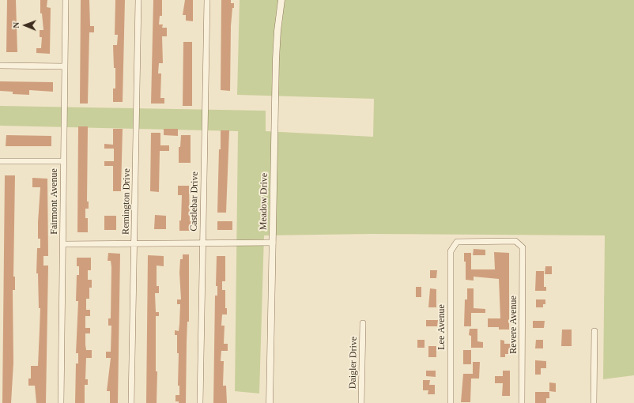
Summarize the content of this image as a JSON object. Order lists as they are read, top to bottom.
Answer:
{
  "streets": {
    "street": [
      "Fairmont Avenue",
      "Remington Drive",
      "Castlebar Drive",
      "Meadow Drive",
      "Revere Avenue",
      "Lee Avenue",
      "Daigler Drive"
    ]
  },
  "crossings": [
    ["Revere Avenue", "Lee Avenue"]
  ],
  "north": "left"
}
